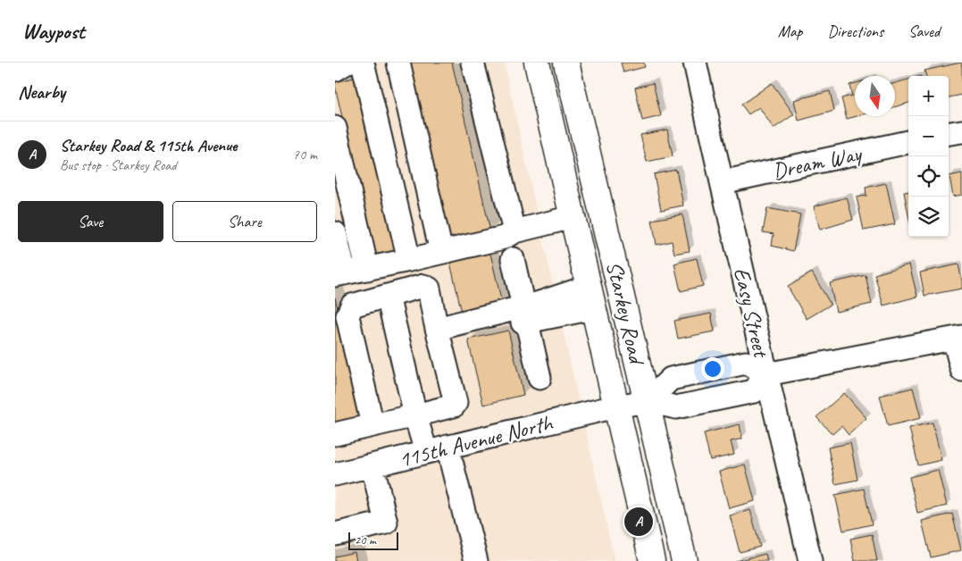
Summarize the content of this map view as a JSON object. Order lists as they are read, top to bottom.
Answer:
{
  "streets": {
    "main road": ["Starkey Road"],
    "street": ["Dream Way", "Easy Street", "115th Avenue North"]
  },
  "crossings": [
    ["Dream Way", "Easy Street"],
    ["Starkey Road", "115th Avenue North"]
  ],
  "scale_bar": "20 m",
  "north": "bottom",
  "page": {
    "header": "Waypost",
    "nav": ["Map", "Directions", "Saved"],
    "heading": "Nearby",
    "map_buttons": ["+", "−"],
    "list": [
      {
        "mark": "A",
        "name": "Starkey Road & 115th Avenue",
        "note": "Bus stop · Starkey Road",
        "value": "70 m"
      }
    ],
    "buttons": ["Save", "Share"],
    "pins": "A",
    "scale": "20 m"
  }
}
